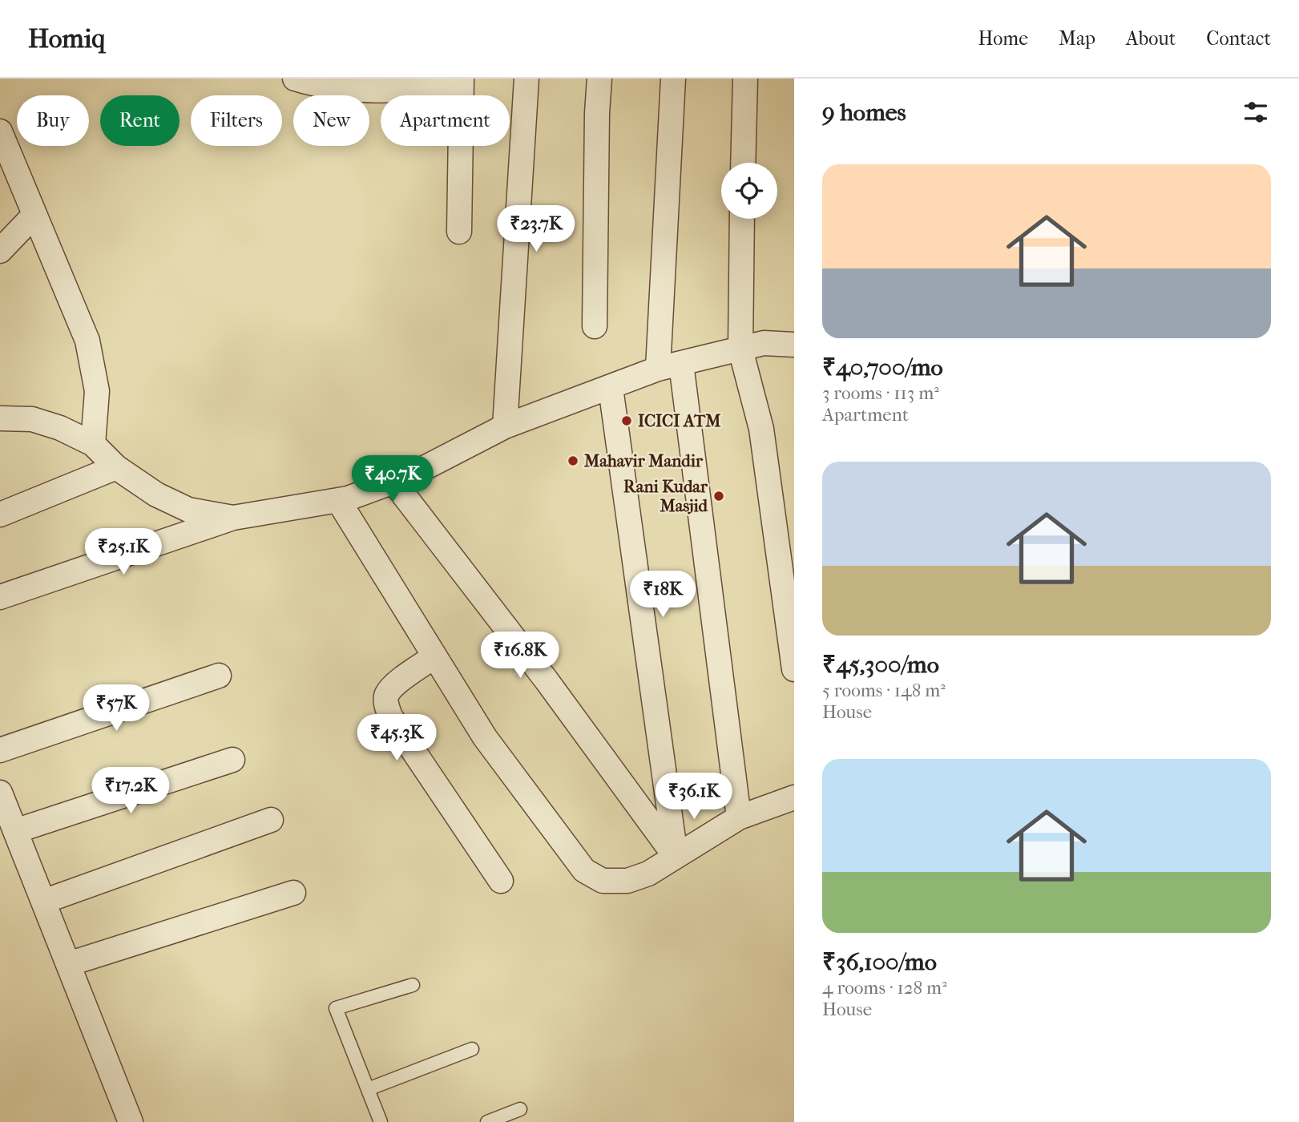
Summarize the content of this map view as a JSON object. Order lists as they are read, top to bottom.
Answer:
{
  "places": ["ICICI ATM", "Mahavir Mandir", "Rani Kudar Masjid"],
  "page": {
    "header": "Homiq",
    "nav": [
      "Home",
      "Map",
      "About",
      "Contact"
    ],
    "heading": "9 homes",
    "chip": [
      "Buy",
      "Rent",
      "Filters",
      "New",
      "Apartment"
    ],
    "list": [
      {
        "name": "₹40,700/mo",
        "note": "3 rooms · 113 m² · Apartment"
      },
      {
        "name": "₹45,300/mo",
        "note": "5 rooms · 148 m² · House"
      },
      {
        "name": "₹36,100/mo",
        "note": "4 rooms · 128 m² · House"
      }
    ],
    "price": [
      "₹23.7K",
      "₹40.7K",
      "₹25.1K",
      "₹18K",
      "₹16.8K",
      "₹57K",
      "₹45.3K",
      "₹17.2K",
      "₹36.1K"
    ]
  }
}
